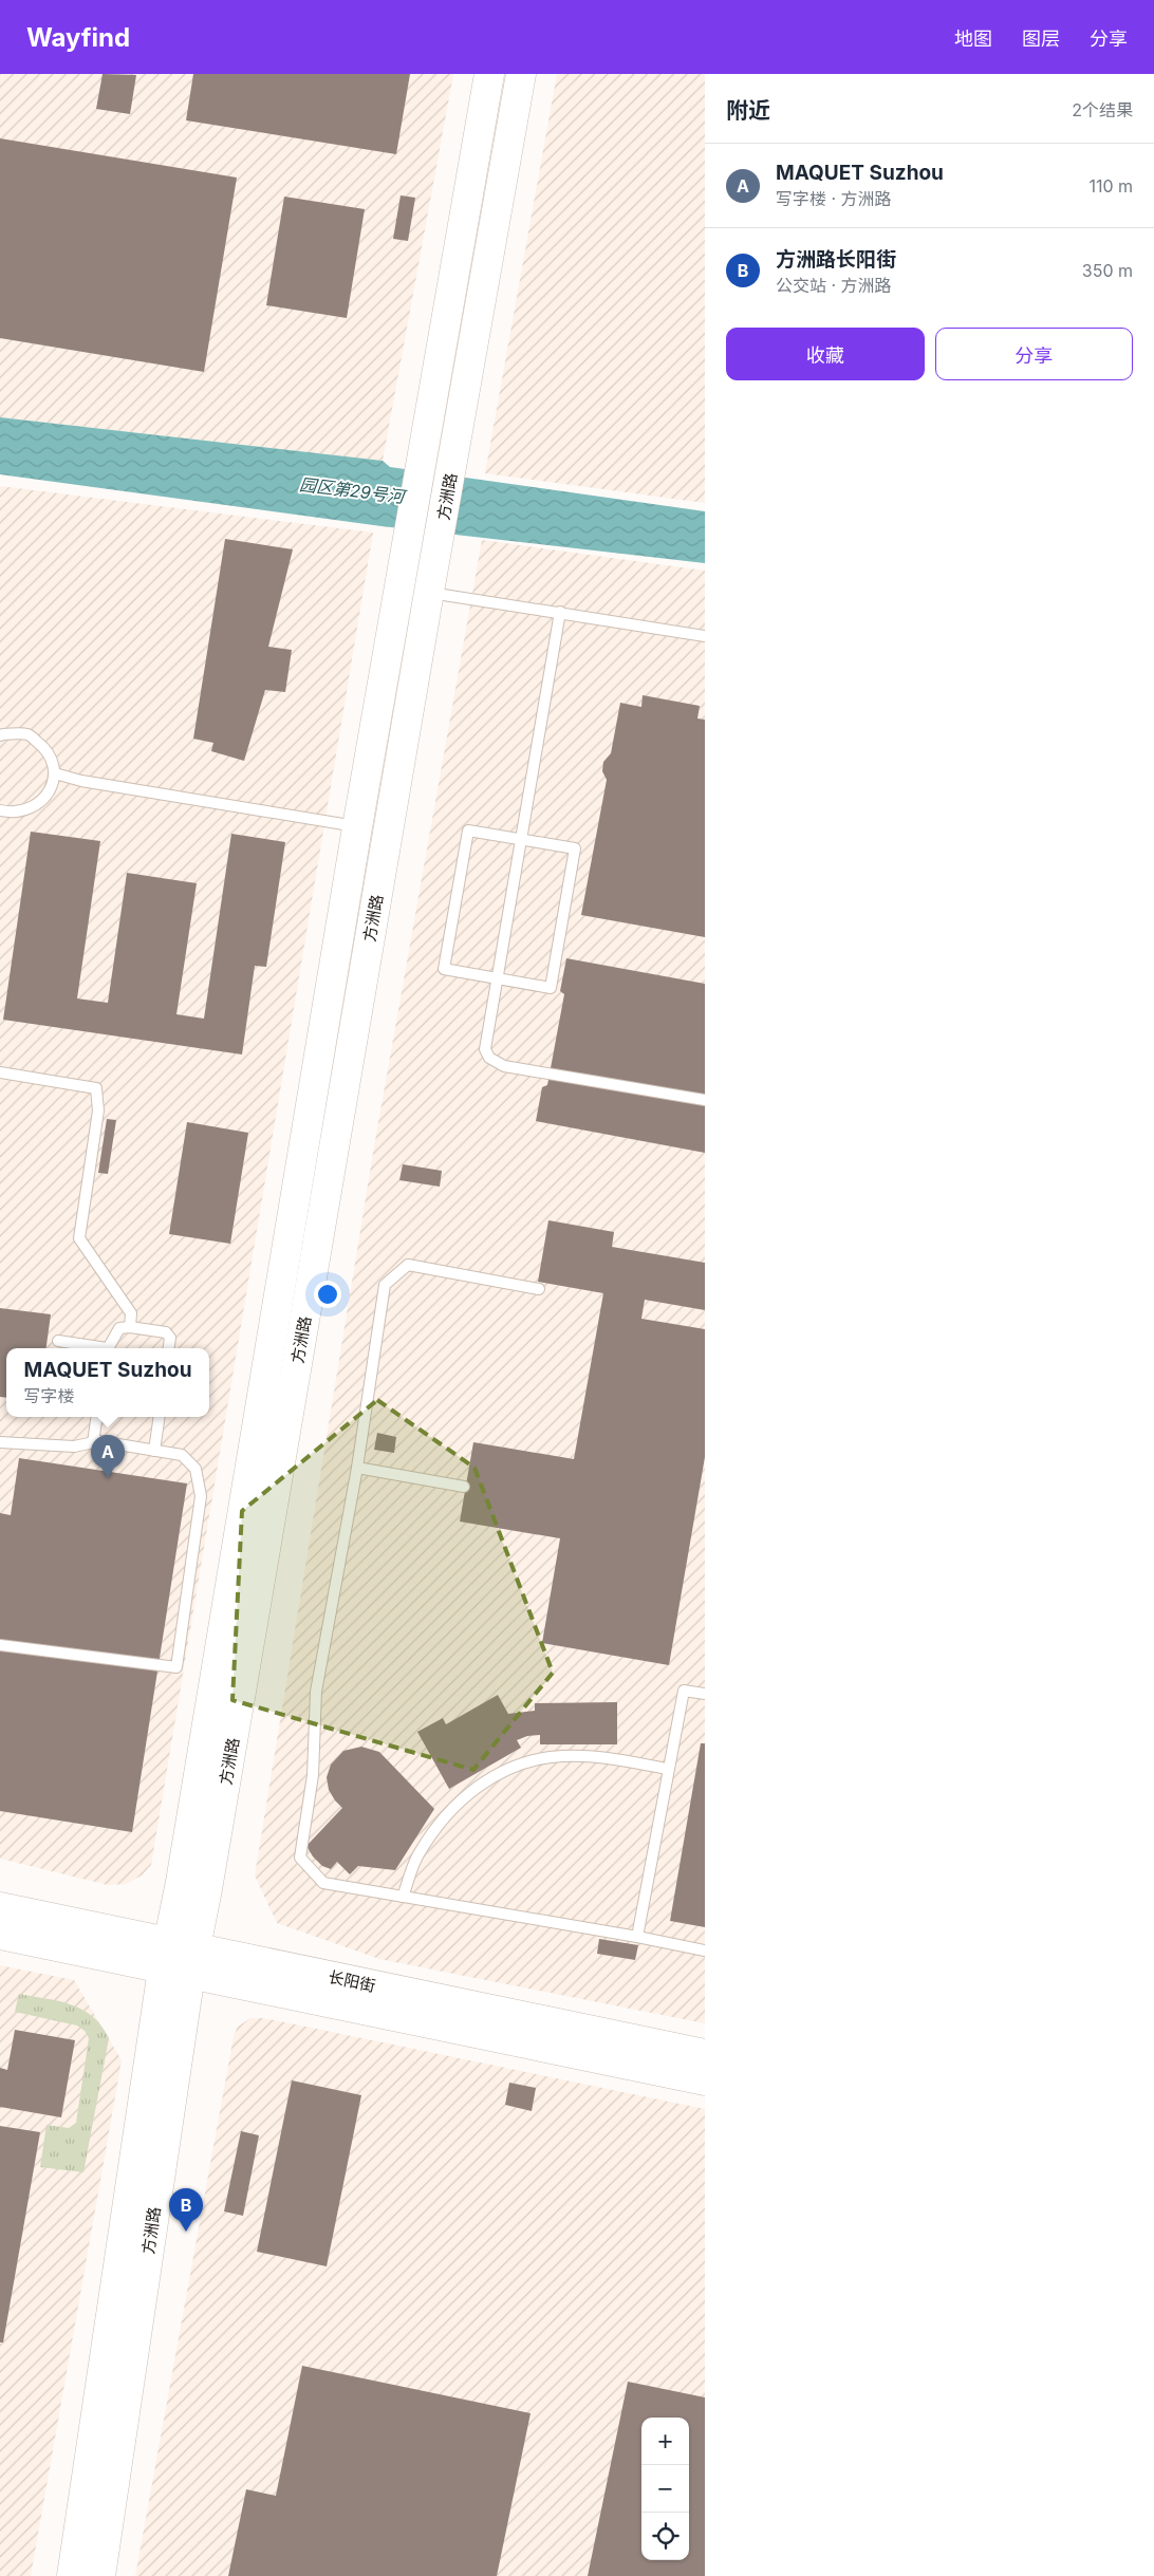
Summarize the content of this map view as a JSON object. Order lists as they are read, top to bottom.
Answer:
{
  "streets": {
    "main road": ["方洲路", "长阳街"]
  },
  "crossings": [
    ["方洲路", "长阳街"]
  ],
  "water": ["园区第29号河"],
  "page": {
    "header": "Wayfind",
    "nav": ["地图", "图层", "分享"],
    "heading": ["附近", "2个结果"],
    "list": [
      {
        "mark": "A",
        "name": "MAQUET Suzhou",
        "note": "写字楼 · 方洲路",
        "value": "110 m"
      },
      {
        "mark": "B",
        "name": "方洲路长阳街",
        "note": "公交站 · 方洲路",
        "value": "350 m"
      }
    ],
    "buttons": ["收藏", "分享"],
    "popup": ["MAQUET Suzhou", "写字楼"],
    "pins": ["A", "B"],
    "map_buttons": ["+", "−"]
  }
}
